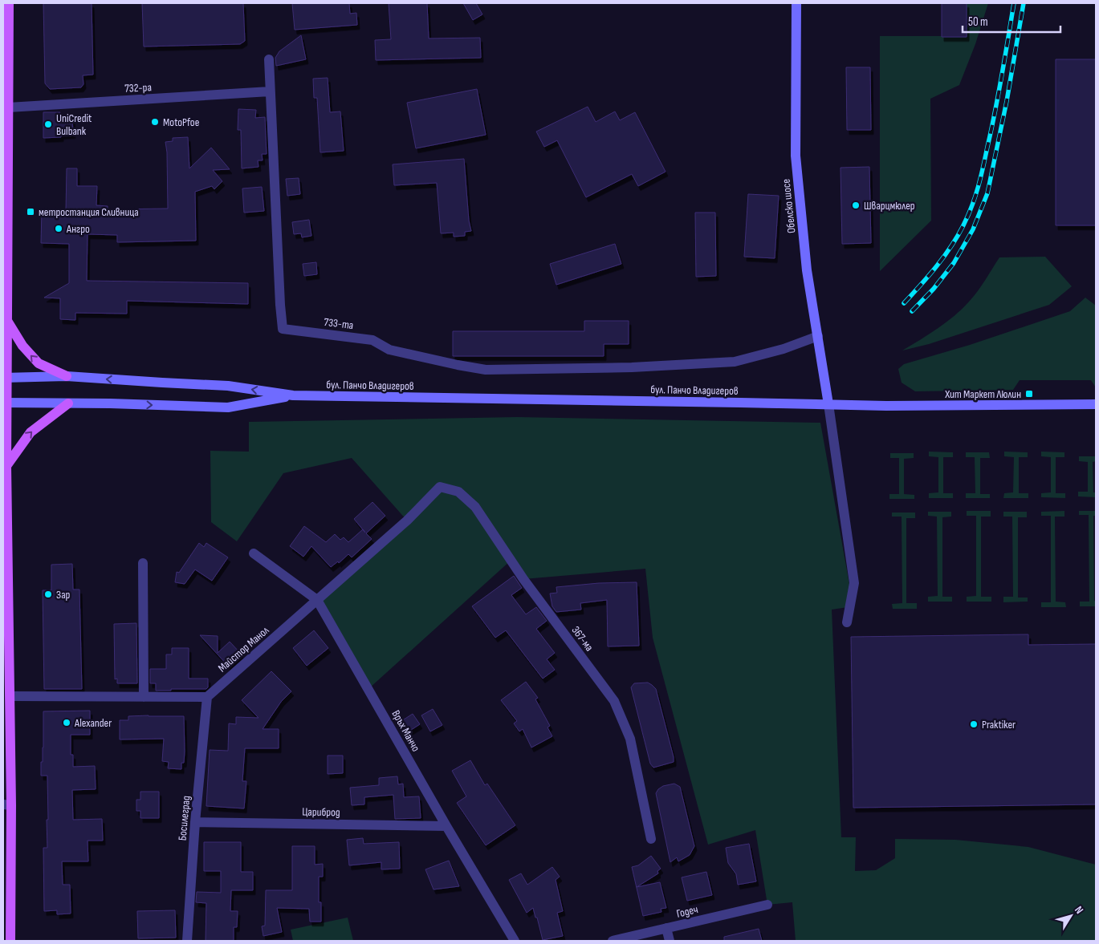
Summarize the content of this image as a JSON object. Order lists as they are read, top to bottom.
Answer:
{
  "streets": {
    "street": [
      "732-ра",
      "Обелско шосе",
      "733-та",
      "бул. Панчо Владигеров",
      "367-ма",
      "Майстор Манол",
      "Връх Манчо",
      "Цариброд",
      "Босилеград",
      "Годеч"
    ]
  },
  "crossings": [
    ["732-ра", "733-та"],
    ["Обелско шосе", "733-та"],
    ["Обелско шосе", "бул. Панчо Владигеров"],
    ["367-ма", "Майстор Манол"],
    ["Майстор Манол", "Връх Манчо"],
    ["Майстор Манол", "Босилеград"],
    ["Връх Манчо", "Цариброд"],
    ["Цариброд", "Босилеград"]
  ],
  "places": {
    "other": [
      "MotoPfoe",
      "UniCredit Bulbank",
      "Шварцмюлер",
      "Ангро",
      "Зар",
      "Alexander",
      "Praktiker"
    ],
    "transit": ["метростанция Сливница", "Хит Маркет Люлин"]
  },
  "scale_bar": "50 m",
  "north": "top right"
}
